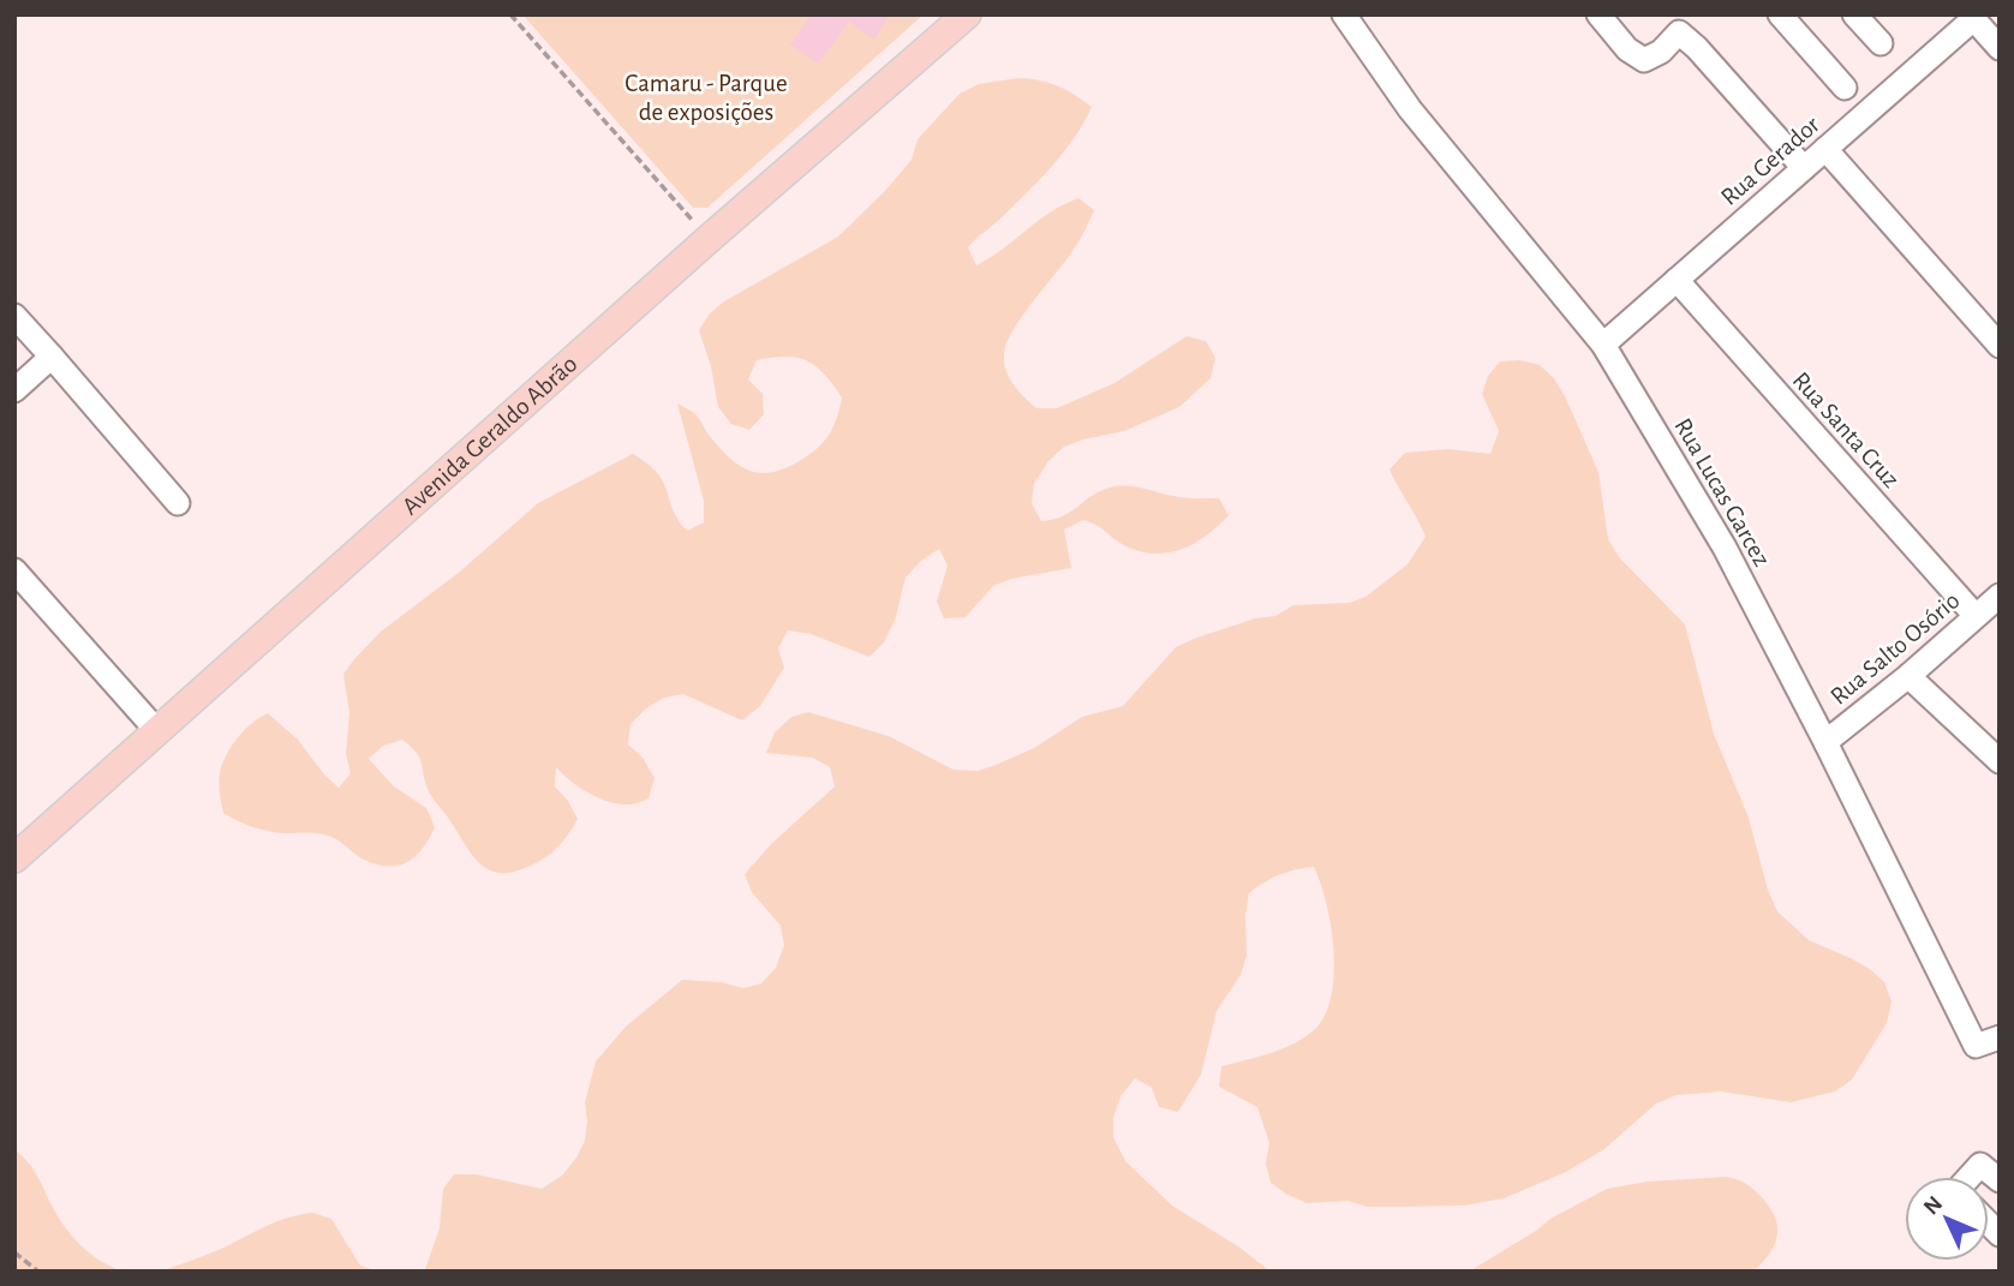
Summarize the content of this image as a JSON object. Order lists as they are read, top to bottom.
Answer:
{
  "streets": {
    "main road": ["Avenida Geraldo Abrão"],
    "street": [
      "Rua Gerador",
      "Rua Santa Cruz",
      "Rua Lucas Garcez",
      "Rua Salto Osório"
    ]
  },
  "crossings": [
    ["Rua Gerador", "Rua Santa Cruz"],
    ["Rua Gerador", "Rua Lucas Garcez"],
    ["Rua Santa Cruz", "Rua Salto Osório"],
    ["Rua Lucas Garcez", "Rua Salto Osório"]
  ],
  "parks": ["Camaru - Parque de exposições"],
  "north": "top left"
}
